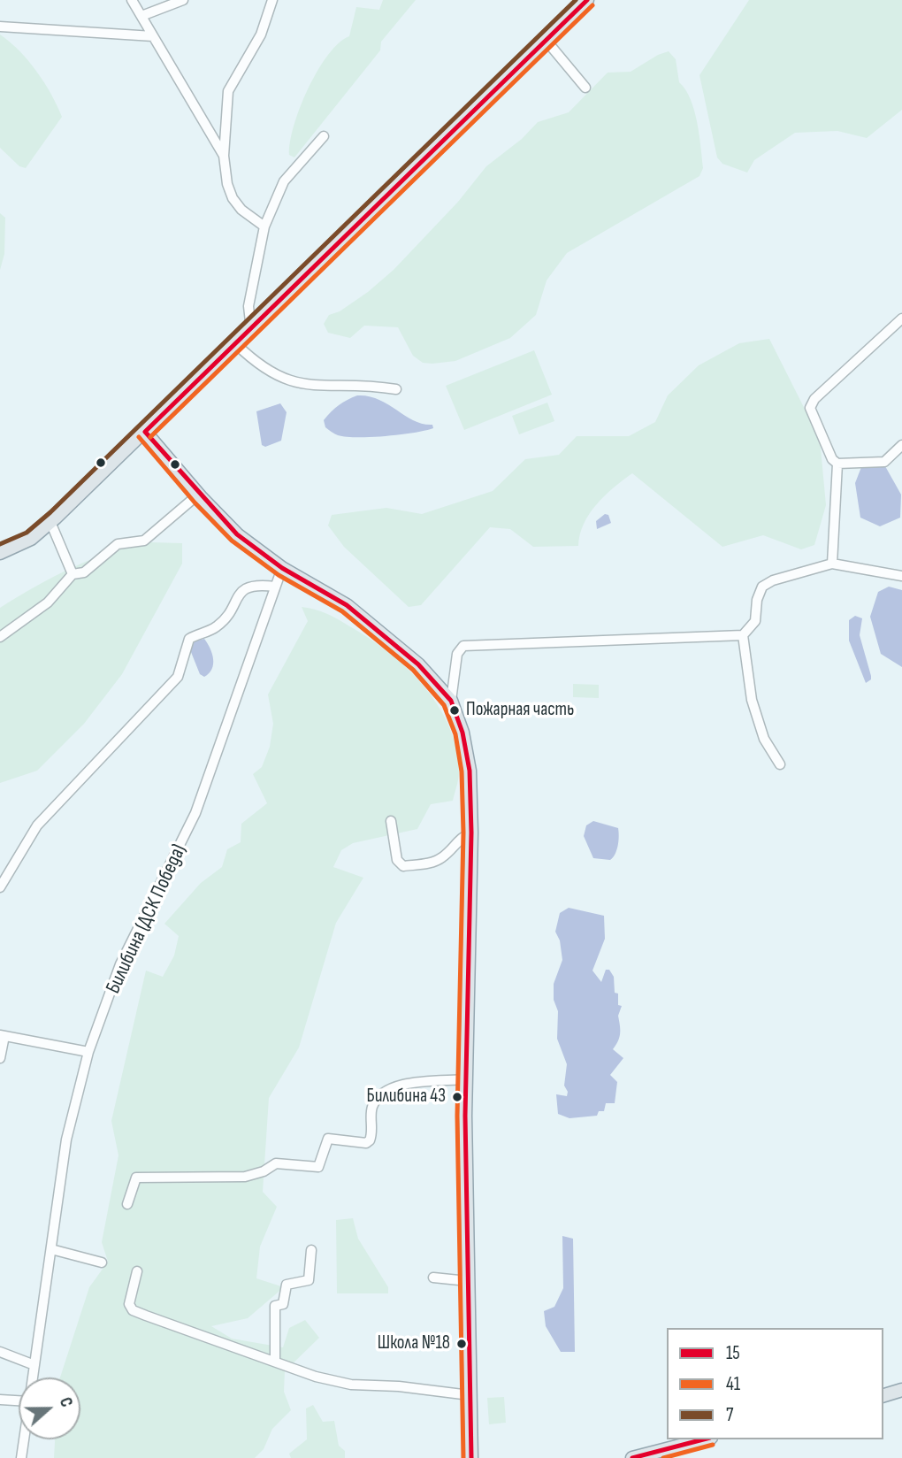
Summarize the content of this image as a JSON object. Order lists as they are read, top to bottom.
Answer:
{
  "streets": {
    "street": ["Билибина (ДСК Победа)"]
  },
  "places": ["Пожарная часть", "Билибина 43", "Школа №18"],
  "lines": ["transit line 15", "transit line 7", "transit line 41"],
  "legend": ["15", "41", "7"],
  "north": "right"
}
